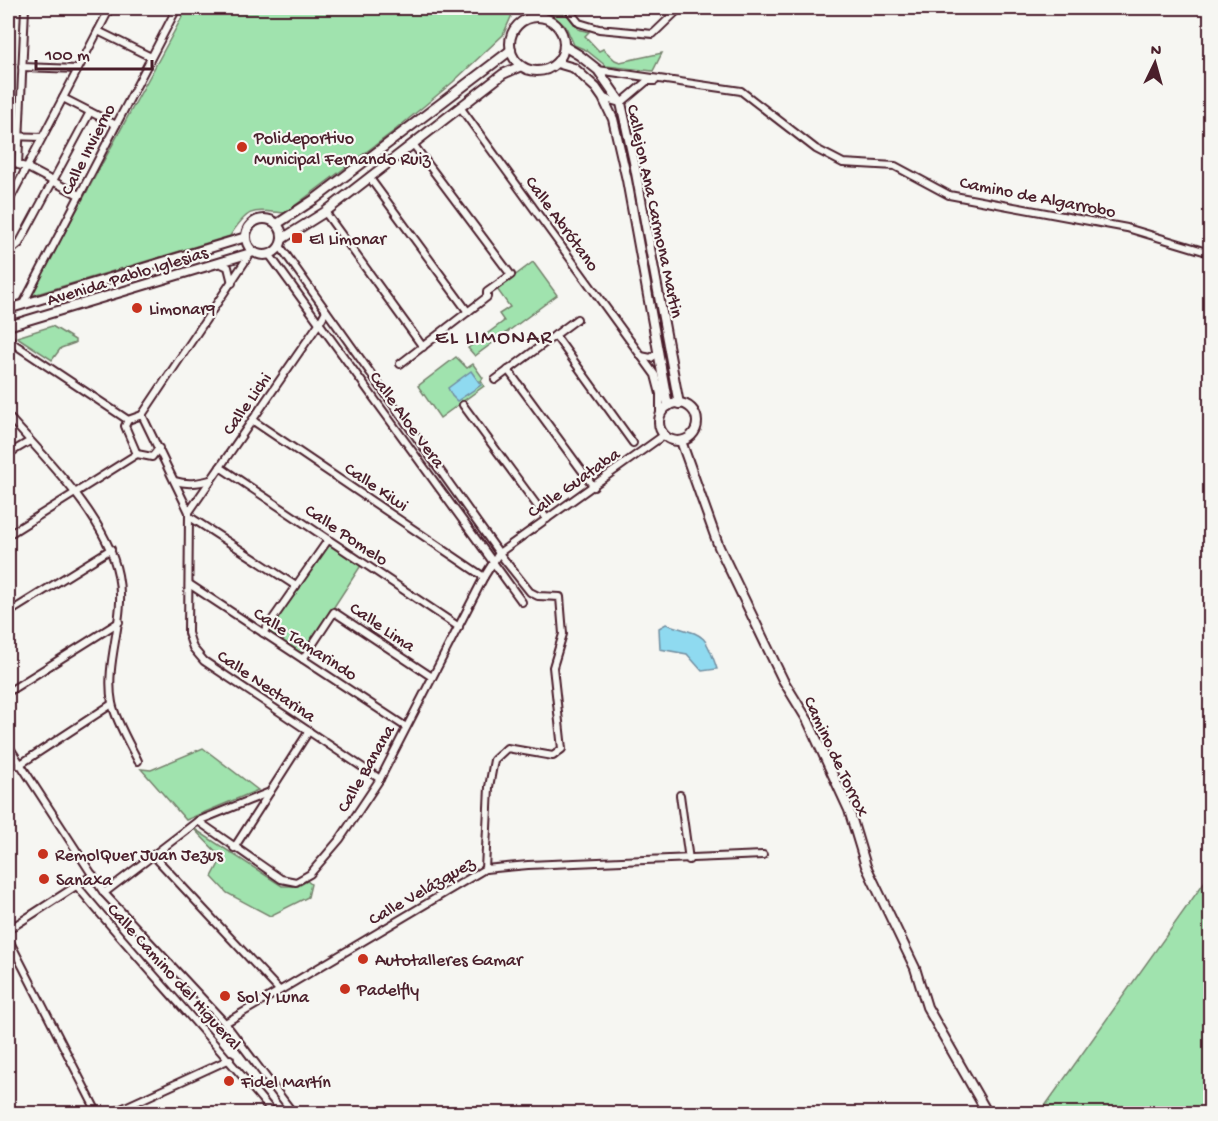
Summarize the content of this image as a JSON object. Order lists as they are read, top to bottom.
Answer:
{
  "streets": {
    "street": [
      "Calle Invierno",
      "Camino de Algarrobo",
      "Callejon Ana Carmona Martin",
      "Calle Abrótano",
      "Avenida Pablo Iglesias",
      "Calle Lichi",
      "Calle Aloe Vera",
      "Calle Guataba",
      "Calle Kiwi",
      "Calle Pomelo",
      "Calle Lima",
      "Calle Tamarindo",
      "Calle Nectarina",
      "Camino de Torrox",
      "Calle Banana",
      "Calle Velázquez",
      "Calle Camino del Higueral"
    ]
  },
  "crossings": [
    ["Calle Invierno", "Avenida Pablo Iglesias"],
    ["Camino de Algarrobo", "Callejon Ana Carmona Martin"],
    ["Callejon Ana Carmona Martin", "Calle Abrótano"],
    ["Callejon Ana Carmona Martin", "Calle Guataba"],
    ["Callejon Ana Carmona Martin", "Camino de Torrox"],
    ["Calle Abrótano", "Calle Guataba"],
    ["Calle Abrótano", "Camino de Torrox"],
    ["Avenida Pablo Iglesias", "Calle Aloe Vera"],
    ["Calle Lichi", "Calle Aloe Vera"],
    ["Calle Lichi", "Calle Kiwi"],
    ["Calle Lichi", "Calle Pomelo"],
    ["Calle Lichi", "Calle Nectarina"],
    ["Calle Aloe Vera", "Calle Guataba"],
    ["Calle Aloe Vera", "Calle Banana"],
    ["Calle Aloe Vera", "Calle Velázquez"],
    ["Calle Guataba", "Camino de Torrox"],
    ["Calle Guataba", "Calle Banana"],
    ["Calle Kiwi", "Calle Banana"],
    ["Calle Pomelo", "Calle Banana"],
    ["Calle Lima", "Calle Tamarindo"],
    ["Calle Lima", "Calle Banana"],
    ["Calle Tamarindo", "Calle Nectarina"],
    ["Calle Tamarindo", "Calle Banana"],
    ["Calle Nectarina", "Calle Banana"],
    ["Calle Velázquez", "Calle Camino del Higueral"]
  ],
  "districts": ["EL LIMONAR"],
  "places": {
    "other": [
      "Polideportivo Municipal Fernando Ruiz",
      "Limonar9",
      "RemolQuer Juan Jezus",
      "Sanaxa",
      "Autotalleres Gamar",
      "Padelfly",
      "Sol Y Luna",
      "Fidel Martín"
    ],
    "transit": ["El Limonar"]
  },
  "scale_bar": "100 m",
  "north": "top"
}
